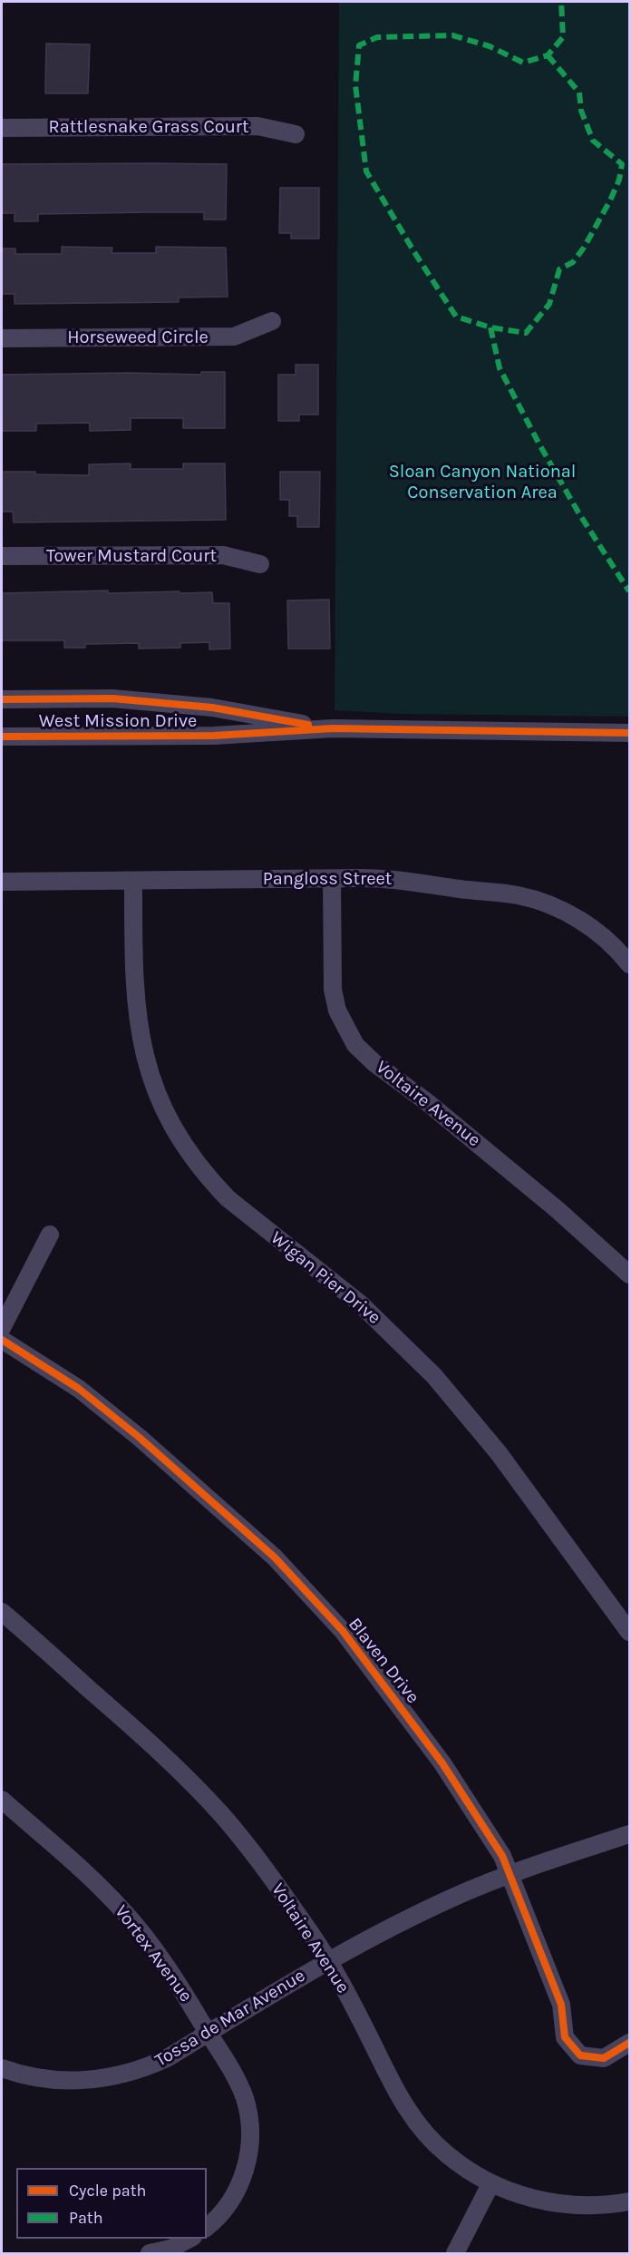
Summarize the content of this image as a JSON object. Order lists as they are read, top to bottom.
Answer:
{
  "streets": {
    "street": [
      "Rattlesnake Grass Court",
      "Horseweed Circle",
      "Tower Mustard Court",
      "West Mission Drive",
      "Pangloss Street",
      "Voltaire Avenue",
      "Wigan Pier Drive",
      "Blaven Drive",
      "Vortex Avenue",
      "Tossa de Mar Avenue"
    ]
  },
  "crossings": [
    ["Pangloss Street", "Voltaire Avenue"],
    ["Pangloss Street", "Wigan Pier Drive"],
    ["Voltaire Avenue", "Tossa de Mar Avenue"],
    ["Blaven Drive", "Tossa de Mar Avenue"],
    ["Vortex Avenue", "Tossa de Mar Avenue"]
  ],
  "parks": ["Sloan Canyon National Conservation Area"],
  "legend": ["Cycle path", "Path"]
}
